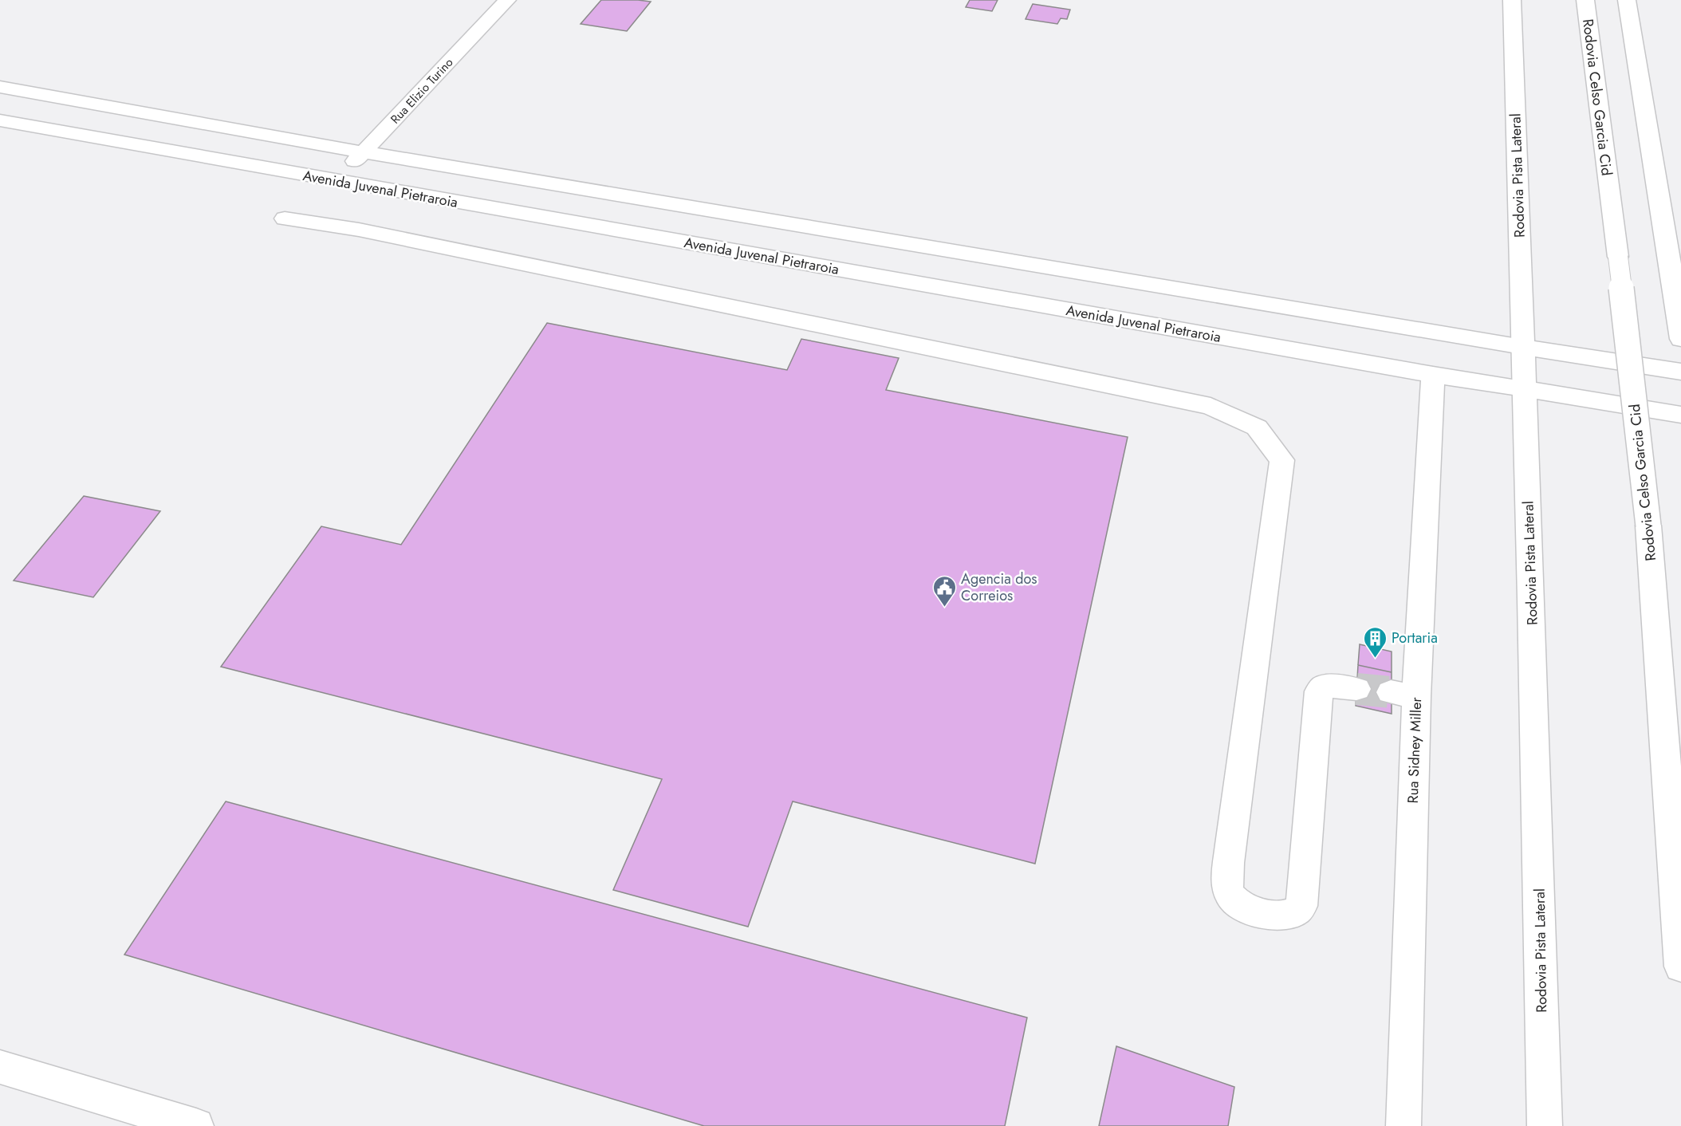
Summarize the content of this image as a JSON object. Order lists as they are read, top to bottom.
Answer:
{
  "streets": {
    "main road": [
      "Rua Elizio Turino",
      "Rodovia Celso Garcia Cid",
      "Rodovia Pista Lateral",
      "Avenida Juvenal Pietraroia",
      "Rua Sidney Miller"
    ]
  },
  "crossings": [
    ["Rua Elizio Turino", "Avenida Juvenal Pietraroia"],
    ["Rodovia Pista Lateral", "Avenida Juvenal Pietraroia"],
    ["Avenida Juvenal Pietraroia", "Rua Sidney Miller"]
  ],
  "places": {
    "public building": ["Agencia dos Correios"],
    "building": ["Portaria"]
  }
}
